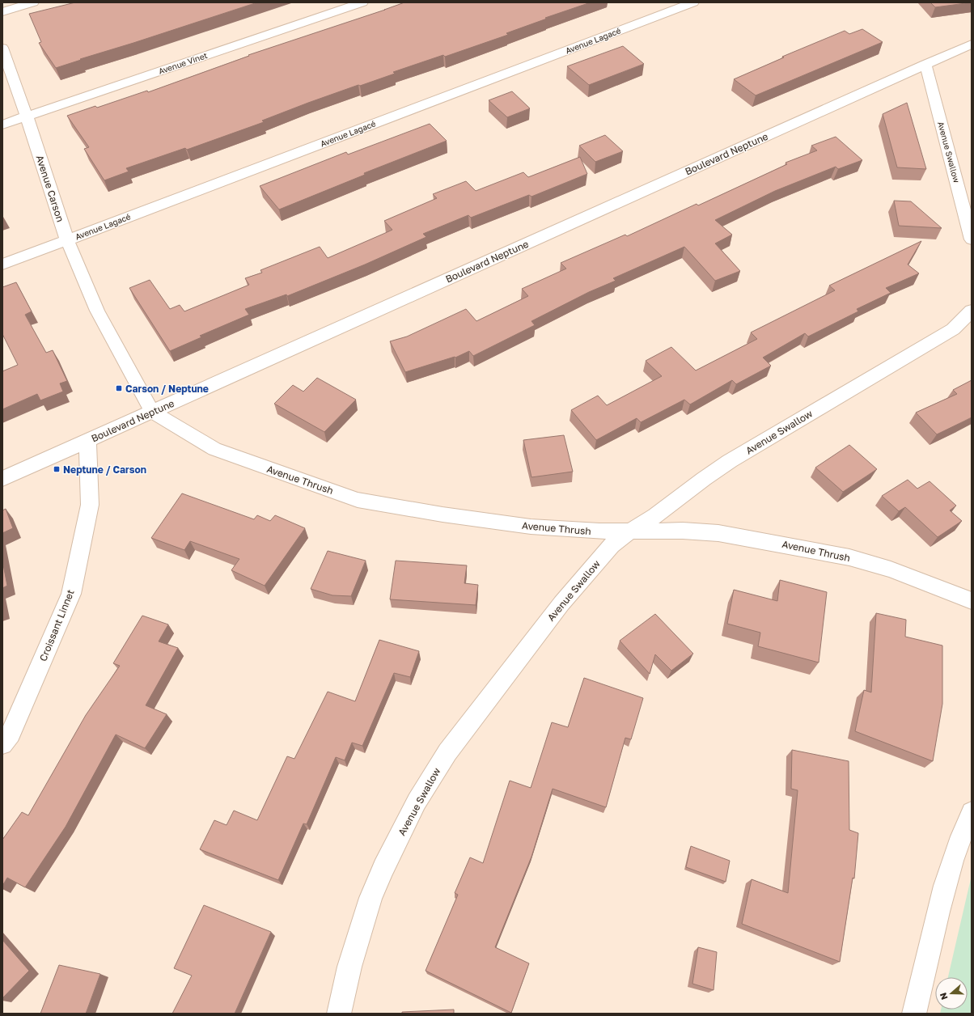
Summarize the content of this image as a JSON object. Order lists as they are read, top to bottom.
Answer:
{
  "streets": {
    "street": [
      "Avenue Lagacé",
      "Avenue Vinet",
      "Avenue Swallow",
      "Boulevard Neptune",
      "Avenue Carson",
      "Avenue Thrush",
      "Croissant Linnet"
    ]
  },
  "crossings": [
    ["Avenue Lagacé", "Avenue Carson"],
    ["Avenue Vinet", "Avenue Carson"],
    ["Avenue Swallow", "Boulevard Neptune"],
    ["Avenue Swallow", "Avenue Thrush"],
    ["Boulevard Neptune", "Avenue Carson"],
    ["Boulevard Neptune", "Avenue Thrush"],
    ["Boulevard Neptune", "Croissant Linnet"],
    ["Avenue Carson", "Avenue Thrush"]
  ],
  "places": {
    "transit": ["Carson / Neptune", "Neptune / Carson"]
  },
  "north": "left"
}
